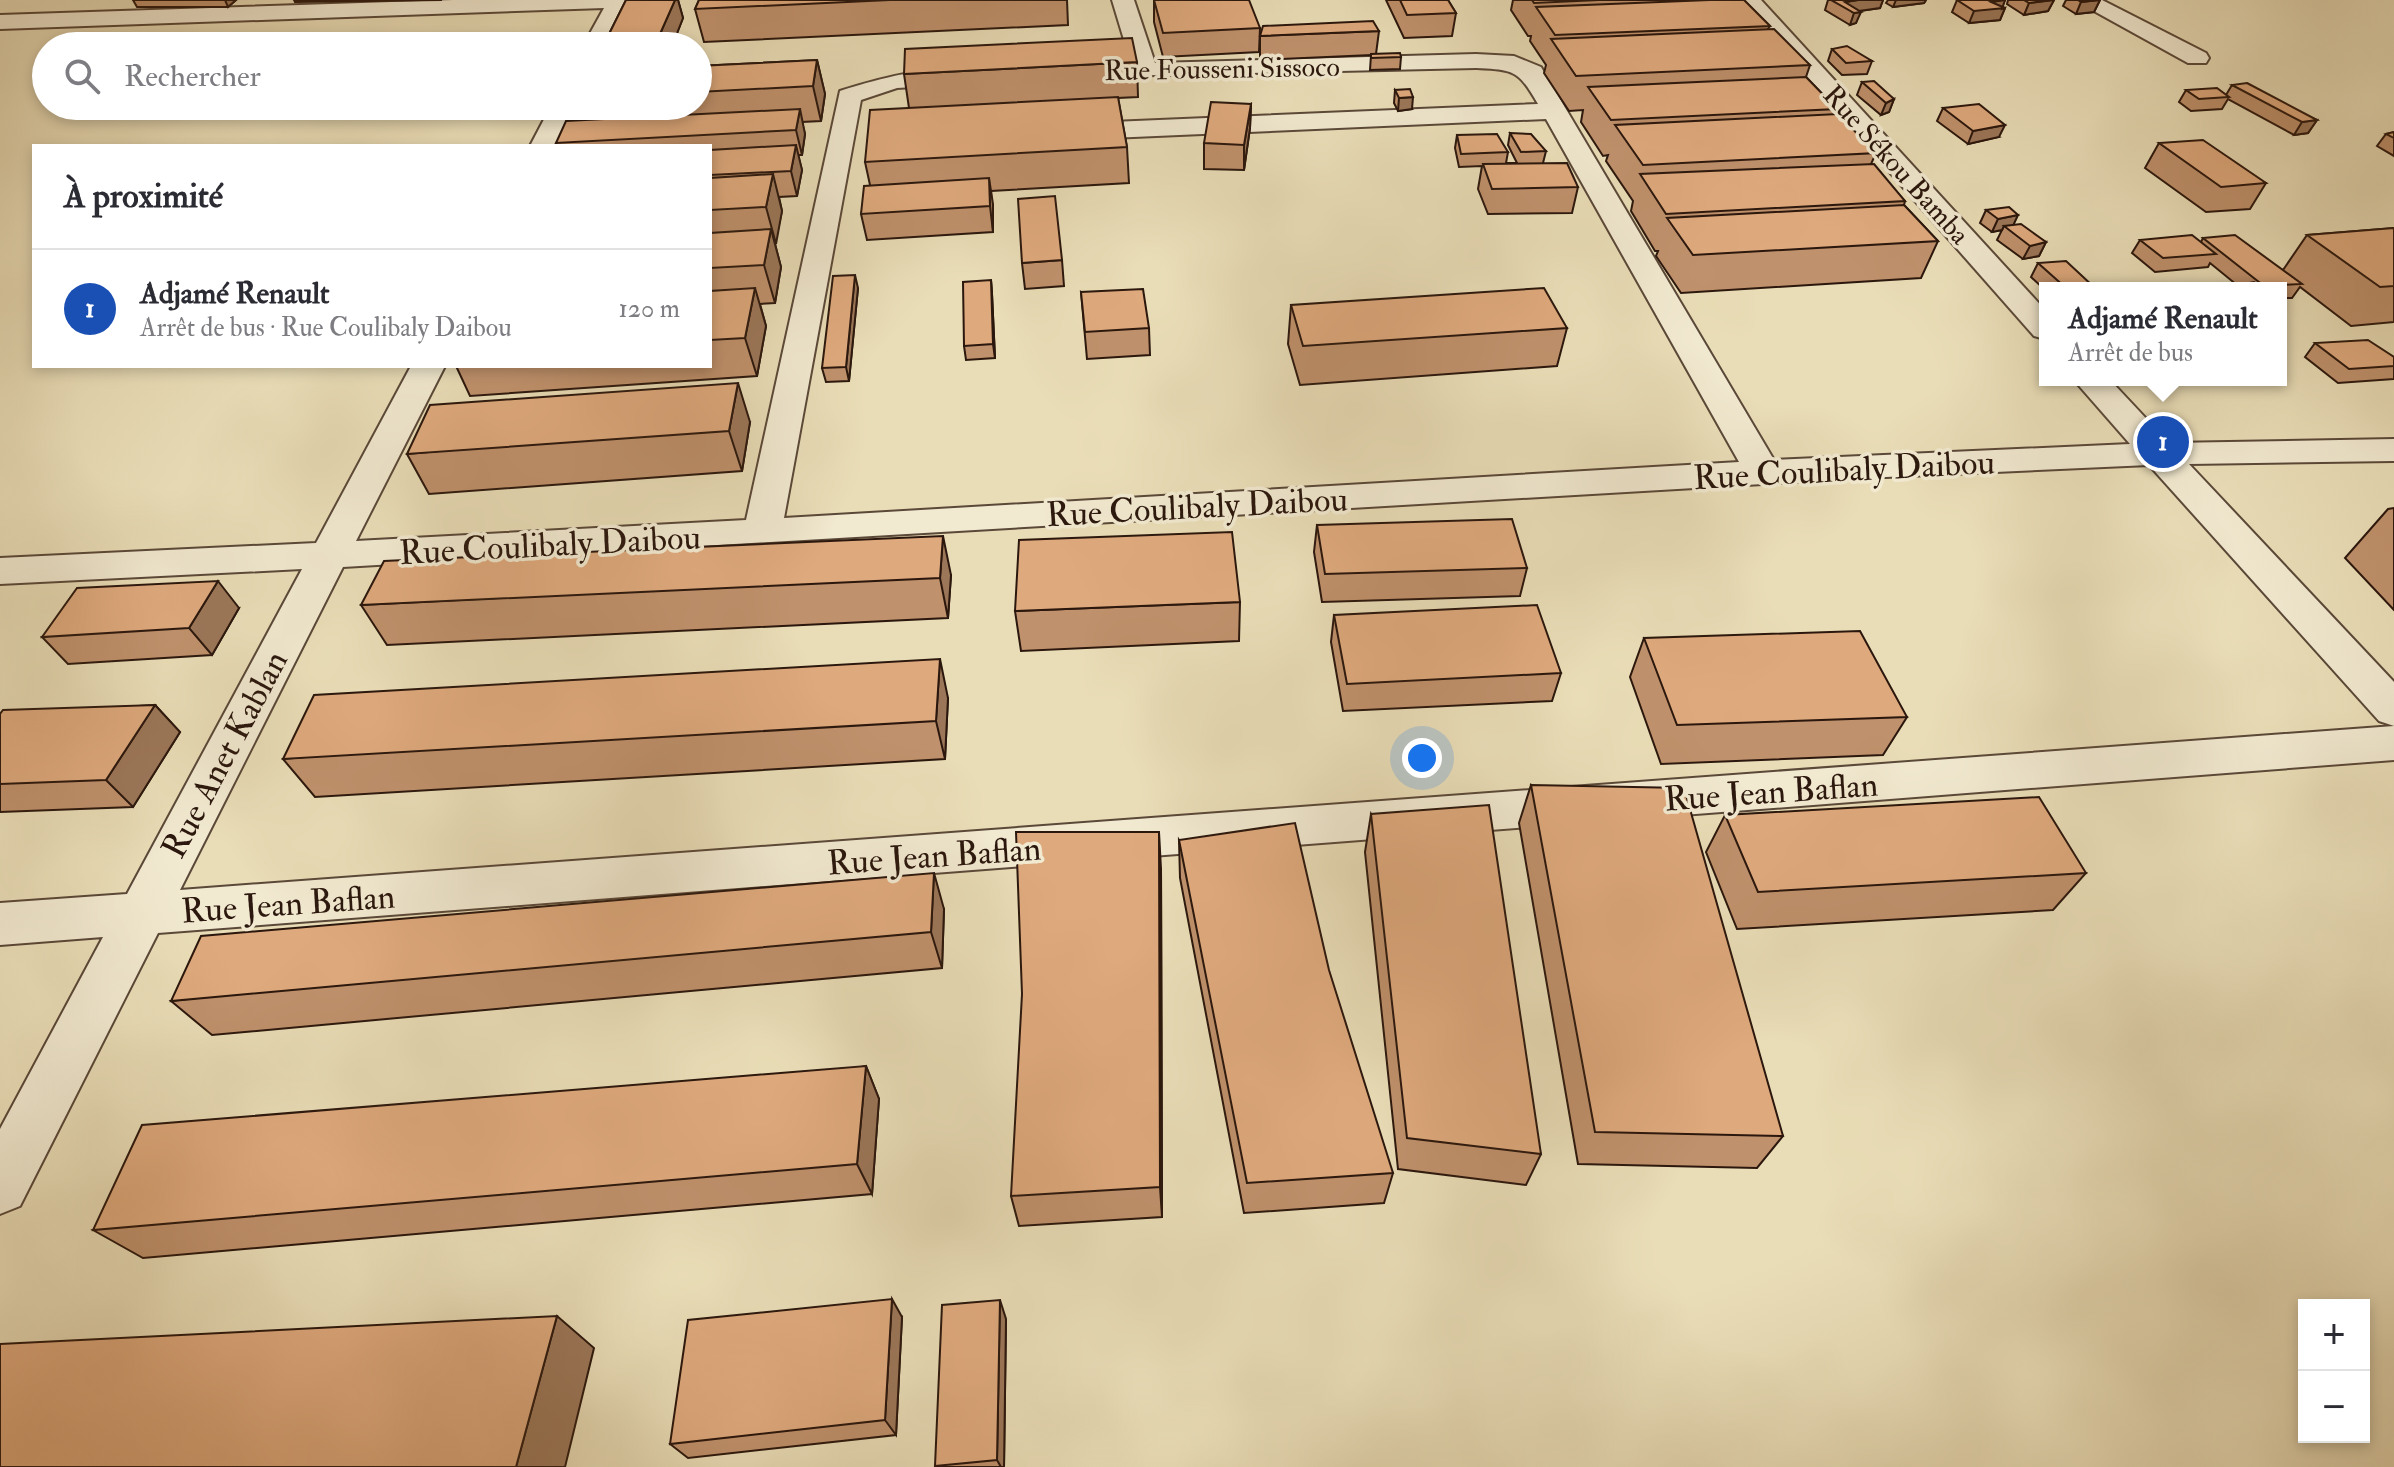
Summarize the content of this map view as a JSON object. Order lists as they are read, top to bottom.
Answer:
{
  "streets": {
    "street": [
      "Rue Fousseni Sissoco",
      "Rue Sékou Bamba",
      "Rue Coulibaly Daibou",
      "Rue Anet Kablan",
      "Rue Jean Baflan"
    ]
  },
  "crossings": [
    ["Rue Fousseni Sissoco", "Rue Coulibaly Daibou"],
    ["Rue Coulibaly Daibou", "Rue Anet Kablan"],
    ["Rue Anet Kablan", "Rue Jean Baflan"]
  ],
  "page": {
    "search": "Rechercher",
    "heading": "À proximité",
    "list": [
      {
        "mark": "1",
        "name": "Adjamé Renault",
        "note": "Arrêt de bus · Rue Coulibaly Daibou",
        "value": "120 m"
      }
    ],
    "popup": ["Adjamé Renault", "Arrêt de bus"],
    "pins": "1",
    "map_buttons": ["+", "−"]
  }
}
